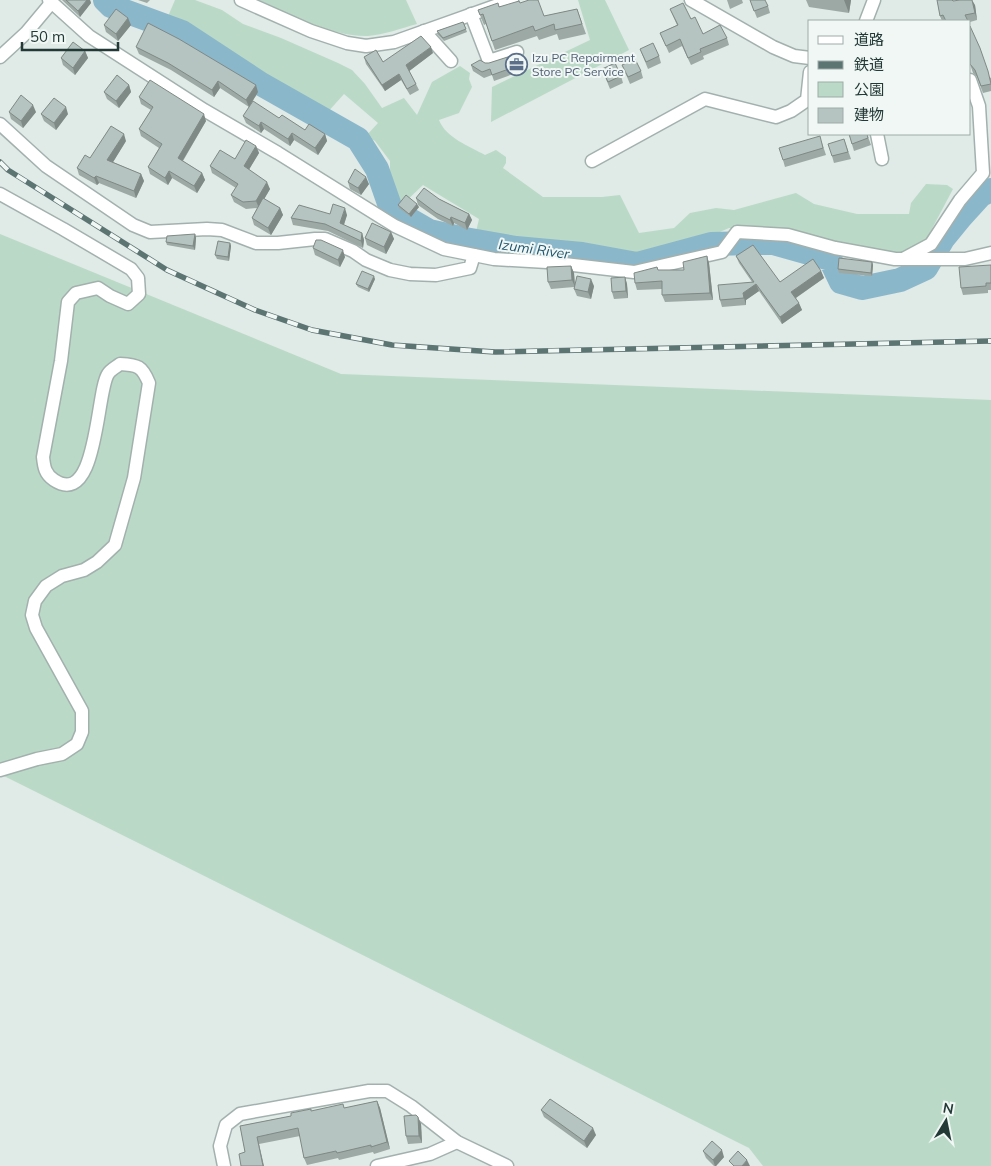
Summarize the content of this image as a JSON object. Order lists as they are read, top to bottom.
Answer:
{
  "water": ["Izumi River"],
  "places": {
    "office": ["Izu PC Repairment Store PC Service"]
  },
  "legend": [
    "道路",
    "鉄道",
    "公園",
    "建物"
  ],
  "scale_bar": "50 m",
  "north": "top"
}
